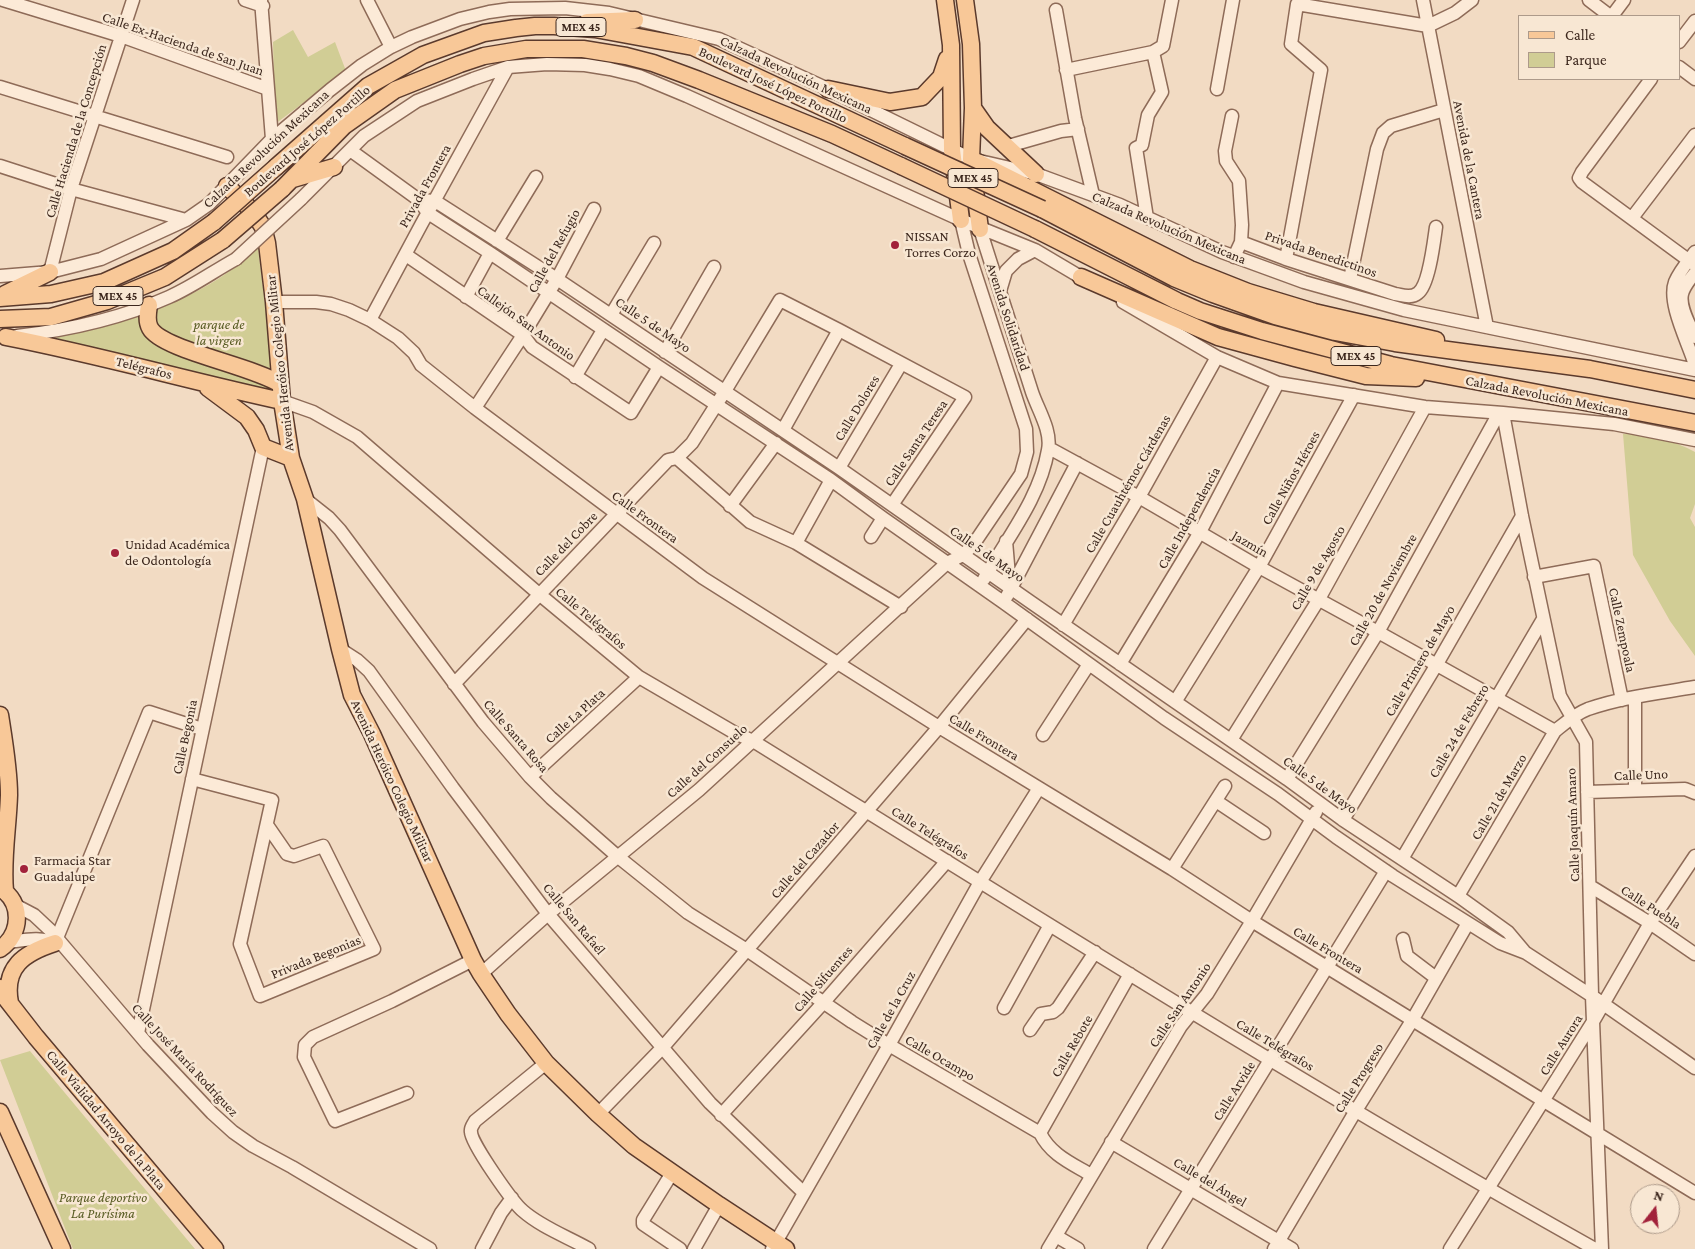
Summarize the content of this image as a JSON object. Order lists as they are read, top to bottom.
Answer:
{
  "streets": {
    "main road": [
      "MEX 45",
      "Calzada Revolución Mexicana",
      "Boulevard José López Portillo",
      "Avenida Solidaridad",
      "Avenida Heróico Colegio Militar",
      "Telégrafos",
      "Calle Vialidad Arroyo de la Plata"
    ],
    "street": [
      "Calle Ex-Hacienda de San Juan",
      "Calle Hacienda de la Concepción",
      "Avenida de la Cantera",
      "Privada Frontera",
      "Calle del Refugio",
      "Privada Benedictinos",
      "Callejón San Antonio",
      "Calle 5 de Mayo",
      "Calle Dolores",
      "Calle Santa Teresa",
      "Calle Niños Héroes",
      "Calle Cuauhtémoc Cárdenas",
      "Calle Frontera",
      "Calle Independencia",
      "Calle del Cobre",
      "Jazmín",
      "Calle 9 de Agosto",
      "Calle 20 de Noviembre",
      "Calle Telégrafos",
      "Calle Zempoala",
      "Calle Primero de Mayo",
      "Calle La Plata",
      "Calle 24 de Febrero",
      "Calle Santa Rosa",
      "Calle Begonia",
      "Calle del Consuelo",
      "Calle Uno",
      "Calle 21 de Marzo",
      "Calle Joaquín Amaro",
      "Calle del Cazador",
      "Calle Puebla",
      "Calle San Rafaél",
      "Privada Begonias",
      "Calle Sifuentes",
      "Calle San Antonio",
      "Calle de la Cruz",
      "Calle Aurora",
      "Calle Rebote",
      "Calle Ocampo",
      "Calle José María Rodríguez",
      "Calle Progreso",
      "Calle Arvide",
      "Calle del Ángel"
    ]
  },
  "crossings": [
    ["Calle Ex-Hacienda de San Juan", "Calle Hacienda de la Concepción"],
    ["Calzada Revolución Mexicana", "Boulevard José López Portillo"],
    ["Calzada Revolución Mexicana", "Calle Hacienda de la Concepción"],
    ["Calzada Revolución Mexicana", "Avenida de la Cantera"],
    ["Calzada Revolución Mexicana", "Privada Frontera"],
    ["Calzada Revolución Mexicana", "Avenida Solidaridad"],
    ["Calzada Revolución Mexicana", "Calle 5 de Mayo"],
    ["Calzada Revolución Mexicana", "Avenida Heróico Colegio Militar"],
    ["Calzada Revolución Mexicana", "Telégrafos"],
    ["Calzada Revolución Mexicana", "Calle Niños Héroes"],
    ["Calzada Revolución Mexicana", "Calle Cuauhtémoc Cárdenas"],
    ["Calzada Revolución Mexicana", "Calle Independencia"],
    ["Calzada Revolución Mexicana", "Calle 9 de Agosto"],
    ["Calzada Revolución Mexicana", "Calle 20 de Noviembre"],
    ["Calzada Revolución Mexicana", "Calle Joaquín Amaro"],
    ["Privada Frontera", "Callejón San Antonio"],
    ["Privada Frontera", "Calle 5 de Mayo"],
    ["Privada Frontera", "Calle Frontera"],
    ["Calle del Refugio", "Callejón San Antonio"],
    ["Calle del Refugio", "Calle 5 de Mayo"],
    ["Calle del Refugio", "Calle Frontera"],
    ["Avenida Solidaridad", "Calle 5 de Mayo"],
    ["Avenida Solidaridad", "Jazmín"],
    ["Avenida Solidaridad", "Calle del Consuelo"],
    ["Callejón San Antonio", "Calle 5 de Mayo"],
    ["Calle 5 de Mayo", "Calle Dolores"],
    ["Calle 5 de Mayo", "Calle Santa Teresa"],
    ["Calle 5 de Mayo", "Calle Niños Héroes"],
    ["Calle 5 de Mayo", "Calle Cuauhtémoc Cárdenas"],
    ["Calle 5 de Mayo", "Calle Independencia"],
    ["Calle 5 de Mayo", "Calle del Cobre"],
    ["Calle 5 de Mayo", "Calle 9 de Agosto"],
    ["Calle 5 de Mayo", "Calle 20 de Noviembre"],
    ["Calle 5 de Mayo", "Calle Primero de Mayo"],
    ["Calle 5 de Mayo", "Calle 24 de Febrero"],
    ["Calle 5 de Mayo", "Calle del Consuelo"],
    ["Calle 5 de Mayo", "Calle 21 de Marzo"],
    ["Calle 5 de Mayo", "Calle Joaquín Amaro"],
    ["Calle 5 de Mayo", "Calle del Cazador"],
    ["Calle 5 de Mayo", "Calle San Antonio"],
    ["Calle 5 de Mayo", "Calle Aurora"],
    ["Calle 5 de Mayo", "Calle Progreso"],
    ["Calle 5 de Mayo", "Calle Arvide"],
    ["Avenida Heróico Colegio Militar", "Telégrafos"],
    ["Avenida Heróico Colegio Militar", "Calle Frontera"],
    ["Avenida Heróico Colegio Militar", "Calle Telégrafos"],
    ["Avenida Heróico Colegio Militar", "Calle Santa Rosa"],
    ["Avenida Heróico Colegio Militar", "Calle del Consuelo"],
    ["Avenida Heróico Colegio Militar", "Calle del Cazador"],
    ["Avenida Heróico Colegio Militar", "Calle San Rafaél"],
    ["Avenida Heróico Colegio Militar", "Calle de la Cruz"],
    ["Telégrafos", "Calle Telégrafos"],
    ["Calle Dolores", "Calle Santa Teresa"],
    ["Calle Niños Héroes", "Jazmín"],
    ["Calle Cuauhtémoc Cárdenas", "Jazmín"],
    ["Calle Frontera", "Calle del Cobre"],
    ["Calle Frontera", "Calle del Consuelo"],
    ["Calle Frontera", "Calle Joaquín Amaro"],
    ["Calle Frontera", "Calle del Cazador"],
    ["Calle Frontera", "Calle San Antonio"],
    ["Calle Frontera", "Calle de la Cruz"],
    ["Calle Frontera", "Calle Aurora"],
    ["Calle Frontera", "Calle Progreso"],
    ["Calle Frontera", "Calle Arvide"],
    ["Calle Independencia", "Jazmín"],
    ["Calle del Cobre", "Calle Telégrafos"],
    ["Calle del Cobre", "Calle Santa Rosa"],
    ["Jazmín", "Calle 9 de Agosto"],
    ["Jazmín", "Calle 20 de Noviembre"],
    ["Jazmín", "Calle Primero de Mayo"],
    ["Jazmín", "Calle 24 de Febrero"],
    ["Jazmín", "Calle 21 de Marzo"],
    ["Calle 20 de Noviembre", "Calle Joaquín Amaro"],
    ["Calle Telégrafos", "Calle La Plata"],
    ["Calle Telégrafos", "Calle del Consuelo"],
    ["Calle Telégrafos", "Calle del Cazador"],
    ["Calle Telégrafos", "Calle Sifuentes"],
    ["Calle Telégrafos", "Calle San Antonio"],
    ["Calle Telégrafos", "Calle de la Cruz"],
    ["Calle Telégrafos", "Calle Aurora"],
    ["Calle Telégrafos", "Calle Rebote"],
    ["Calle Telégrafos", "Calle Progreso"],
    ["Calle Telégrafos", "Calle Arvide"],
    ["Calle Zempoala", "Calle 21 de Marzo"],
    ["Calle Zempoala", "Calle Joaquín Amaro"],
    ["Calle Primero de Mayo", "Calle Joaquín Amaro"],
    ["Calle La Plata", "Calle Santa Rosa"],
    ["Calle 24 de Febrero", "Calle Joaquín Amaro"],
    ["Calle Santa Rosa", "Calle del Consuelo"],
    ["Calle Santa Rosa", "Calle del Cazador"],
    ["Calle Santa Rosa", "Calle Ocampo"],
    ["Calle Begonia", "Privada Begonias"],
    ["Calle Begonia", "Calle José María Rodríguez"],
    ["Calle del Consuelo", "Calle San Rafaél"],
    ["Calle Uno", "Calle Joaquín Amaro"],
    ["Calle 21 de Marzo", "Calle Joaquín Amaro"],
    ["Calle Joaquín Amaro", "Calle Puebla"],
    ["Calle Joaquín Amaro", "Calle Aurora"],
    ["Calle del Cazador", "Calle San Rafaél"],
    ["Calle del Cazador", "Calle Ocampo"],
    ["Calle Puebla", "Calle Aurora"],
    ["Calle San Rafaél", "Calle Sifuentes"],
    ["Calle San Rafaél", "Calle de la Cruz"],
    ["Calle Sifuentes", "Calle Ocampo"],
    ["Calle San Antonio", "Calle Ocampo"],
    ["Calle San Antonio", "Calle del Ángel"],
    ["Calle de la Cruz", "Calle Ocampo"],
    ["Calle Rebote", "Calle Ocampo"],
    ["Calle Progreso", "Calle del Ángel"],
    ["Calle Arvide", "Calle del Ángel"]
  ],
  "parks": ["parque de la virgen", "Parque deportivo La Purísima"],
  "places": ["NISSAN Torres Corzo", "Unidad Académica de Odontología", "Farmacia Star Guadalupe"],
  "legend": ["Calle", "Parque"],
  "north": "top"
}
